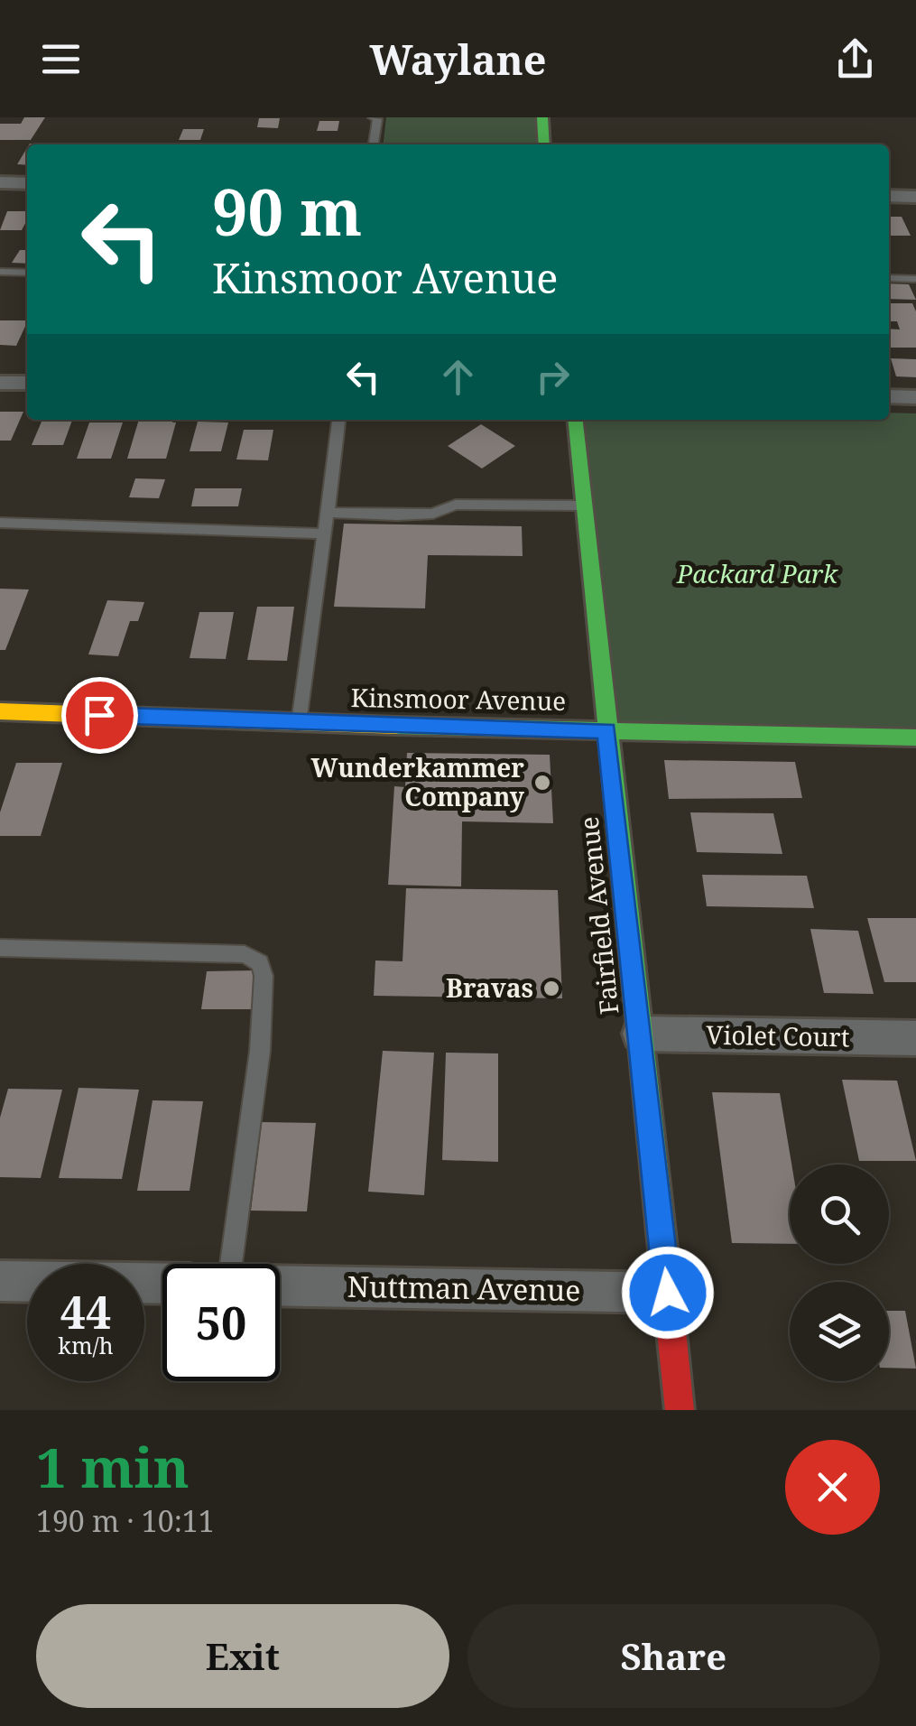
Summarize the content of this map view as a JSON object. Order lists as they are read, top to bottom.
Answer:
{
  "streets": {
    "main road": ["Kinsmoor Avenue", "Fairfield Avenue"],
    "street": ["Violet Court", "Nuttman Avenue"]
  },
  "crossings": [
    ["Kinsmoor Avenue", "Fairfield Avenue"],
    ["Fairfield Avenue", "Violet Court"],
    ["Fairfield Avenue", "Nuttman Avenue"]
  ],
  "parks": ["Packard Park"],
  "places": ["Wunderkammer Company", "Bravas"],
  "page": {
    "header": "Waylane",
    "turn": ["90 m", "Kinsmoor Avenue"],
    "speed": "44 km/h",
    "limit": "50",
    "heading": ["1 min", "190 m · 10:11"],
    "buttons": ["Exit", "Share"]
  }
}
